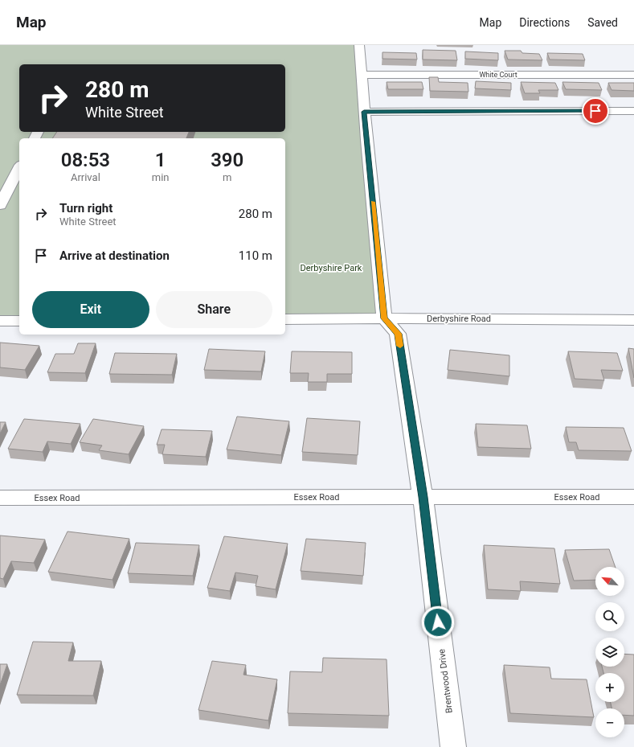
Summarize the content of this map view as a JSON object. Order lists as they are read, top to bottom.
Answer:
{
  "streets": {
    "street": [
      "White Court",
      "Derbyshire Road",
      "Essex Road",
      "Brentwood Drive"
    ]
  },
  "crossings": [
    ["Derbyshire Road", "Brentwood Drive"],
    ["Essex Road", "Brentwood Drive"]
  ],
  "parks": ["Derbyshire Park"],
  "north": "top left",
  "page": {
    "header": "Map",
    "nav": ["Map", "Directions", "Saved"],
    "turn": ["280 m", "White Street"],
    "eta": [
      "08:53",
      "Arrival",
      "1",
      "min",
      "390",
      "m"
    ],
    "list": [
      {
        "name": "Turn right",
        "note": "White Street",
        "value": "280 m"
      },
      {
        "name": "Arrive at destination",
        "value": "110 m"
      }
    ],
    "buttons": ["Exit", "Share"],
    "map_buttons": ["+", "−"]
  }
}
